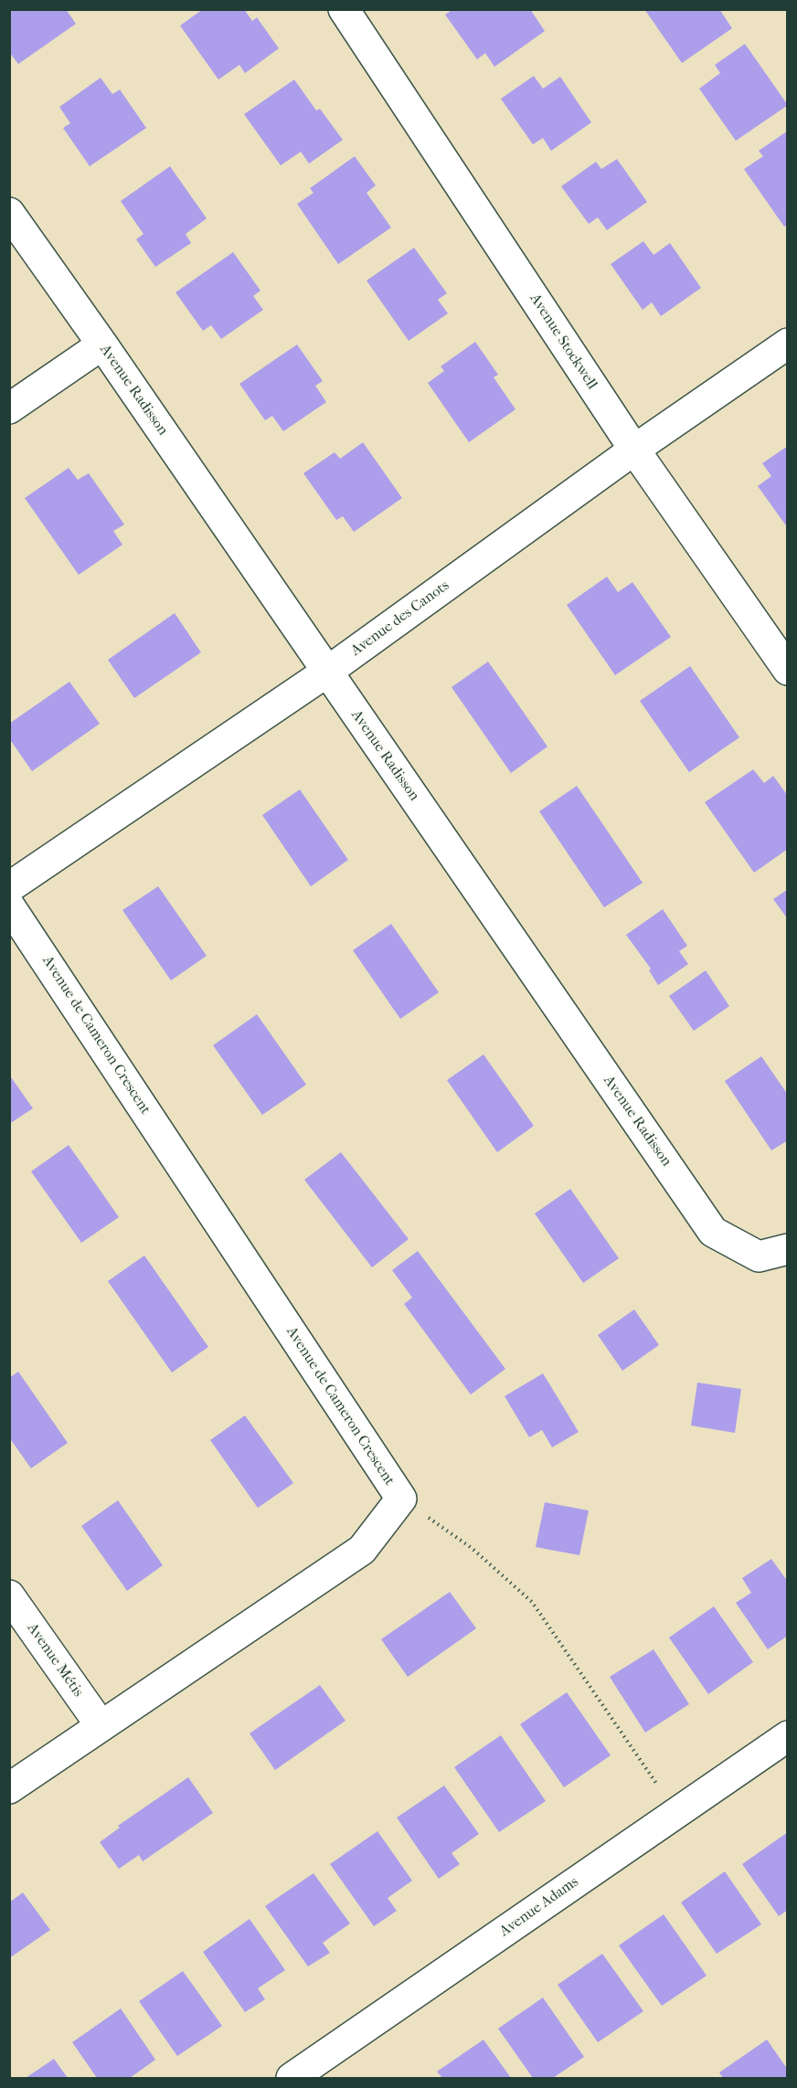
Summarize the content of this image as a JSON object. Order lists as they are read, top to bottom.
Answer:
{
  "streets": {
    "street": [
      "Avenue Stockwell",
      "Avenue Radisson",
      "Avenue des Canots",
      "Avenue de Cameron Crescent",
      "Avenue Métis",
      "Avenue Adams"
    ]
  },
  "crossings": [
    ["Avenue Stockwell", "Avenue des Canots"],
    ["Avenue Radisson", "Avenue des Canots"],
    ["Avenue de Cameron Crescent", "Avenue Métis"]
  ]
}
